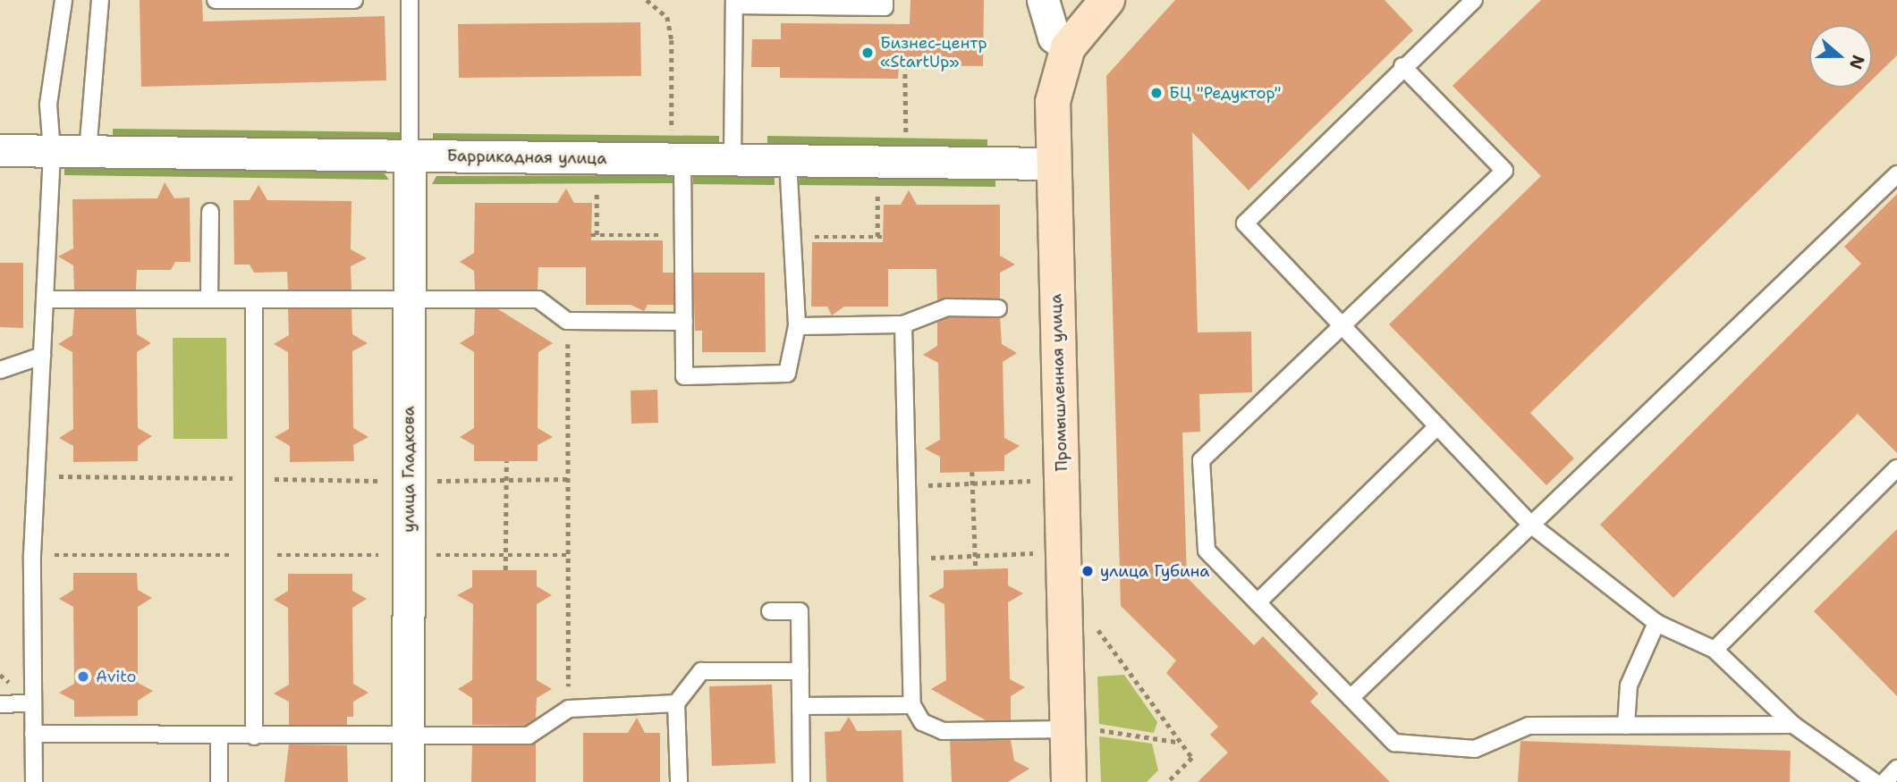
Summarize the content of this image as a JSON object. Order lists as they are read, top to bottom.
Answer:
{
  "streets": {
    "street": ["Баррикадная улица", "Промышленная улица", "улица Гладкова"]
  },
  "crossings": [
    ["Баррикадная улица", "Промышленная улица"],
    ["Баррикадная улица", "улица Гладкова"]
  ],
  "places": [
    "Бизнес-центр «StartUp»",
    "БЦ \"Редуктор\"",
    "улица Губина",
    "Avito"
  ],
  "north": "right"
}
